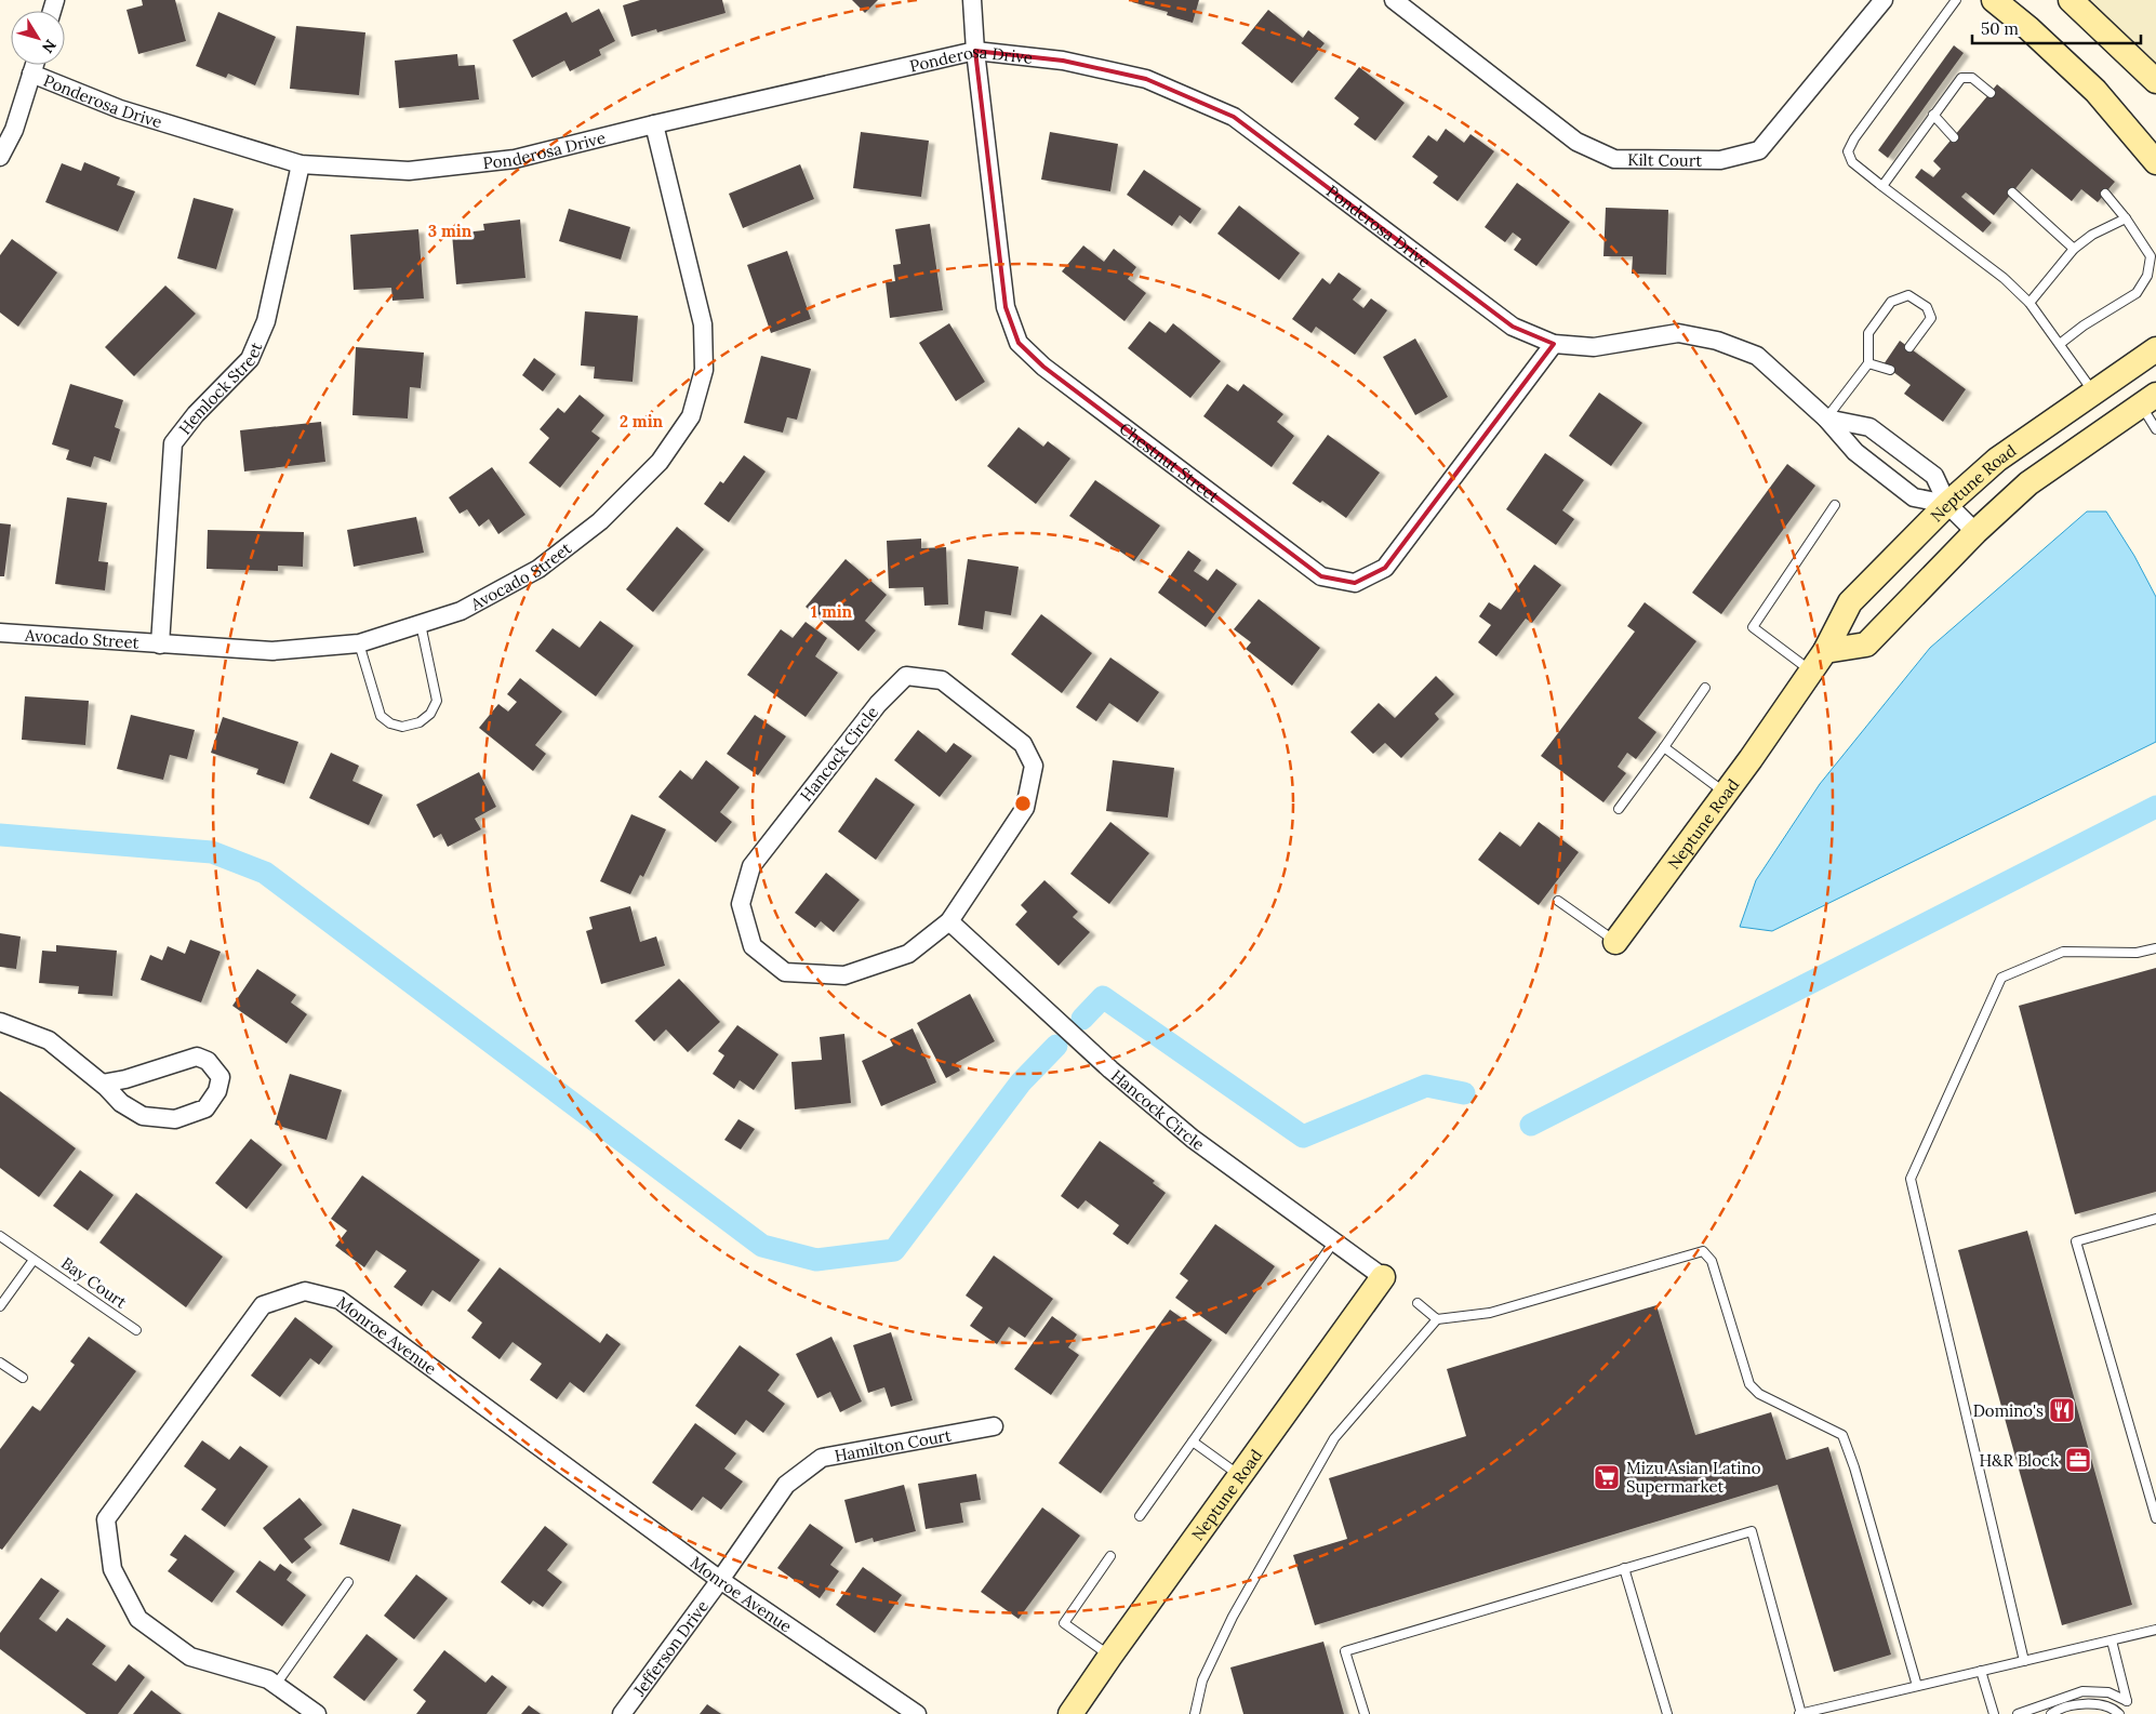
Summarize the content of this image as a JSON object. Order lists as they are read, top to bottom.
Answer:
{
  "streets": {
    "main road": ["Neptune Road"],
    "street": [
      "Ponderosa Drive",
      "Kilt Court",
      "Hemlock Street",
      "Chestnut Street",
      "Avocado Street",
      "Hancock Circle",
      "Monroe Avenue",
      "Hamilton Court",
      "Jefferson Drive"
    ],
    "lane": ["Bay Court"]
  },
  "crossings": [
    ["Ponderosa Drive", "Hemlock Street"],
    ["Ponderosa Drive", "Chestnut Street"],
    ["Ponderosa Drive", "Neptune Road"],
    ["Ponderosa Drive", "Avocado Street"],
    ["Hemlock Street", "Avocado Street"],
    ["Neptune Road", "Hancock Circle"],
    ["Monroe Avenue", "Hamilton Court"],
    ["Monroe Avenue", "Jefferson Drive"],
    ["Hamilton Court", "Jefferson Drive"]
  ],
  "places": {
    "restaurant": ["Domino's"],
    "office": ["H&R Block"],
    "supermarket": ["Mizu Asian Latino Supermarket"]
  },
  "scale_bar": "50 m",
  "north": "bottom right",
  "rings": ["3 min", "2 min", "1 min"]
}
